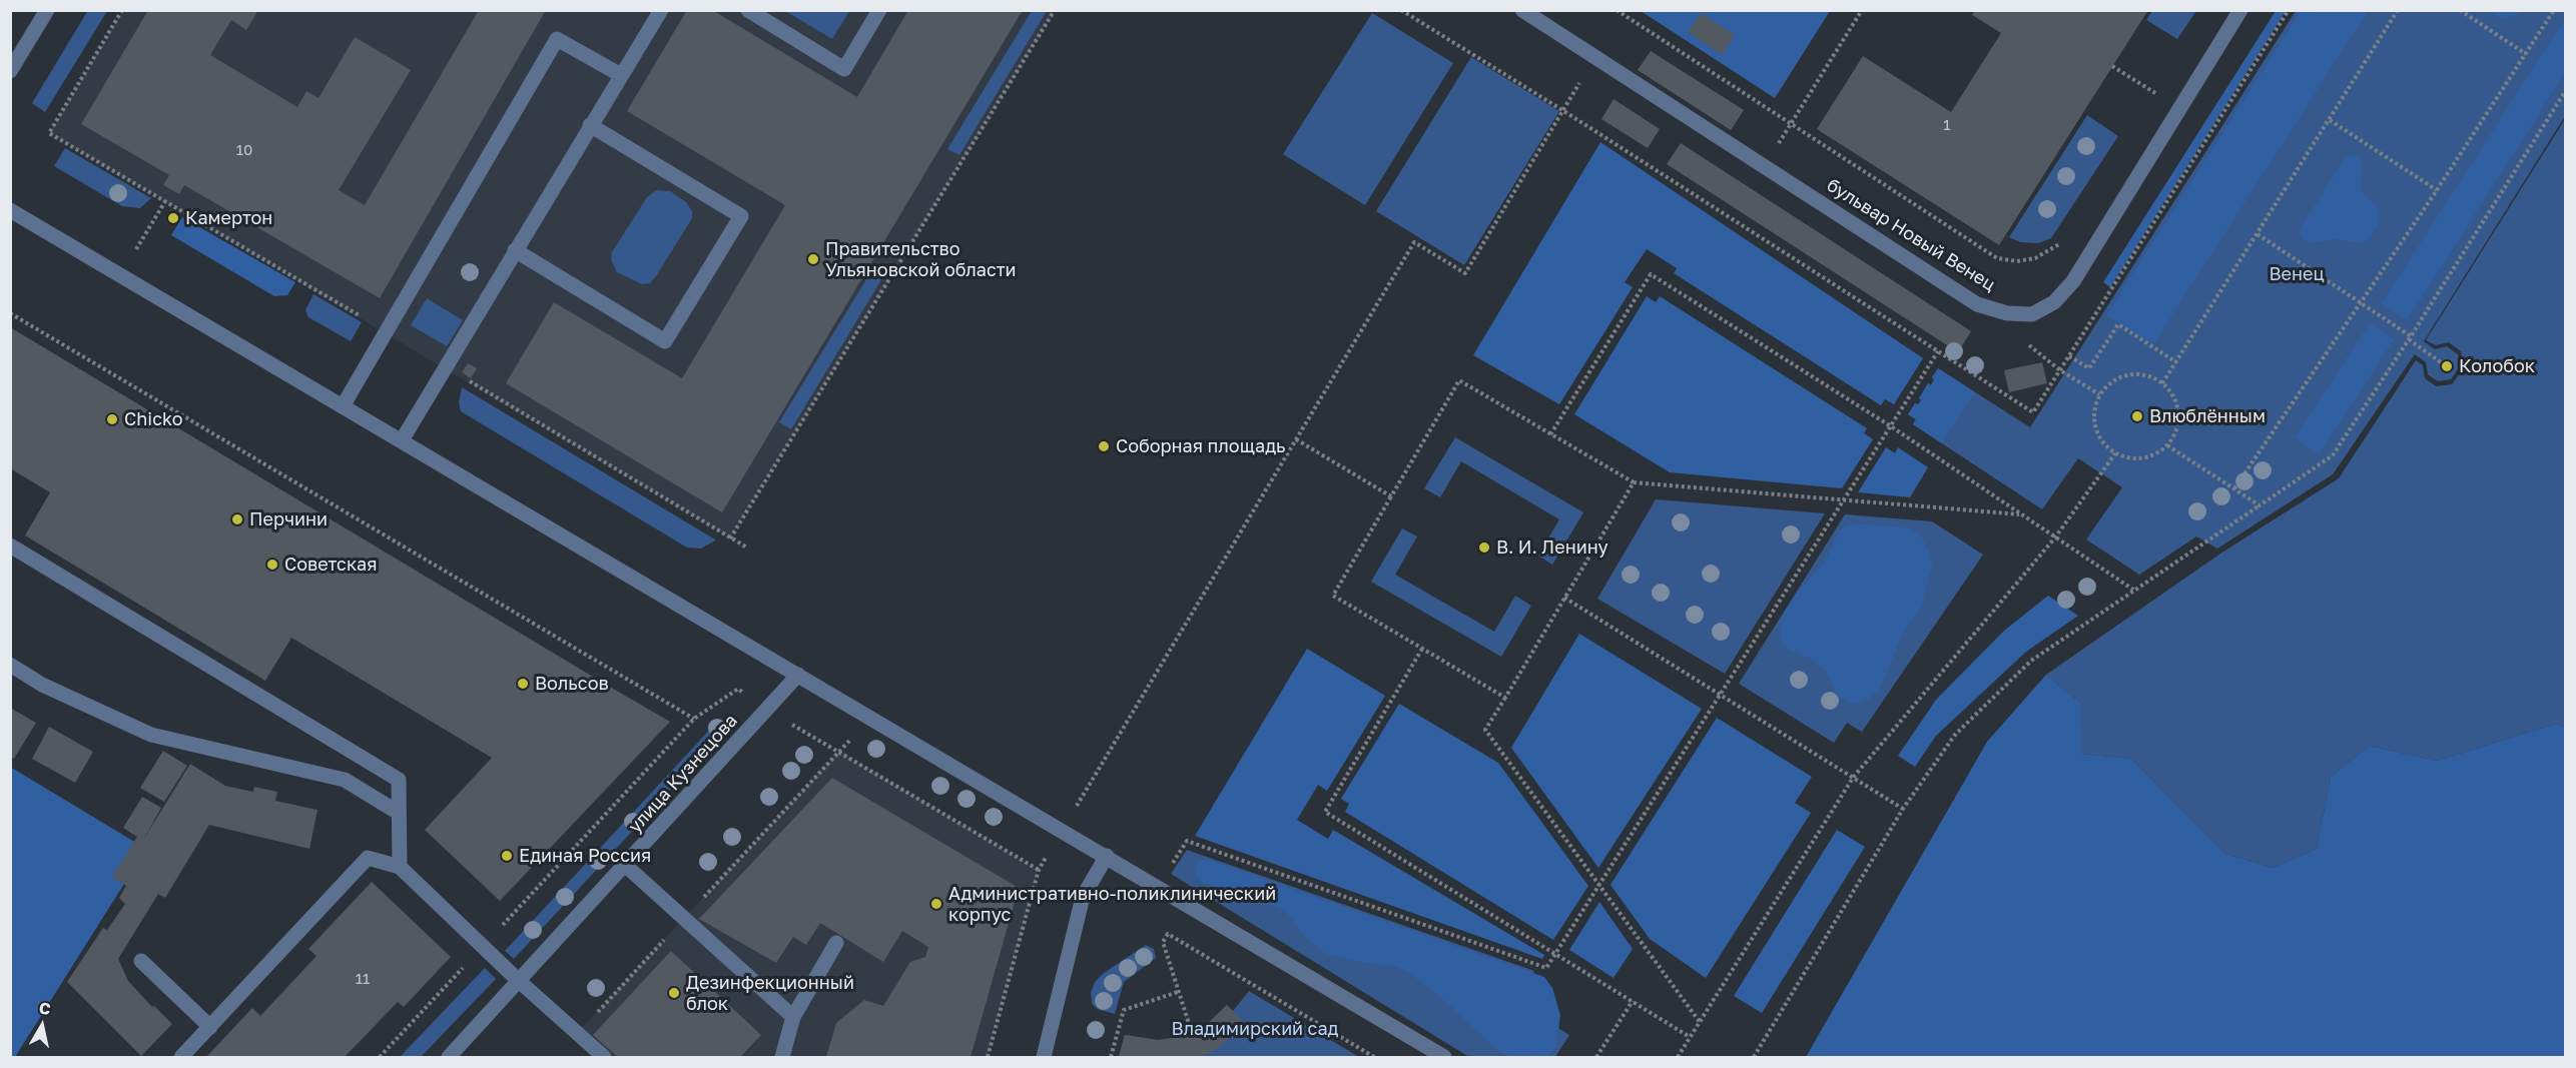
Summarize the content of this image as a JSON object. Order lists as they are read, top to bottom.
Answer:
{
  "streets": {
    "street": ["бульвар Новый Венец", "улица Кузнецова"]
  },
  "parks": ["Венец", "Владимирский сад"],
  "places": [
    "Камертон",
    "Правительство Ульяновской области",
    "Колобок",
    "Влюблённым",
    "Chicko",
    "Соборная площадь",
    "Перчини",
    "В. И. Ленину",
    "Советская",
    "Вольсов",
    "Единая Россия",
    "Административно-поликлинический корпус",
    "Дезинфекционный блок"
  ],
  "house_numbers": ["1", "10", "11"],
  "north": "top"
}
